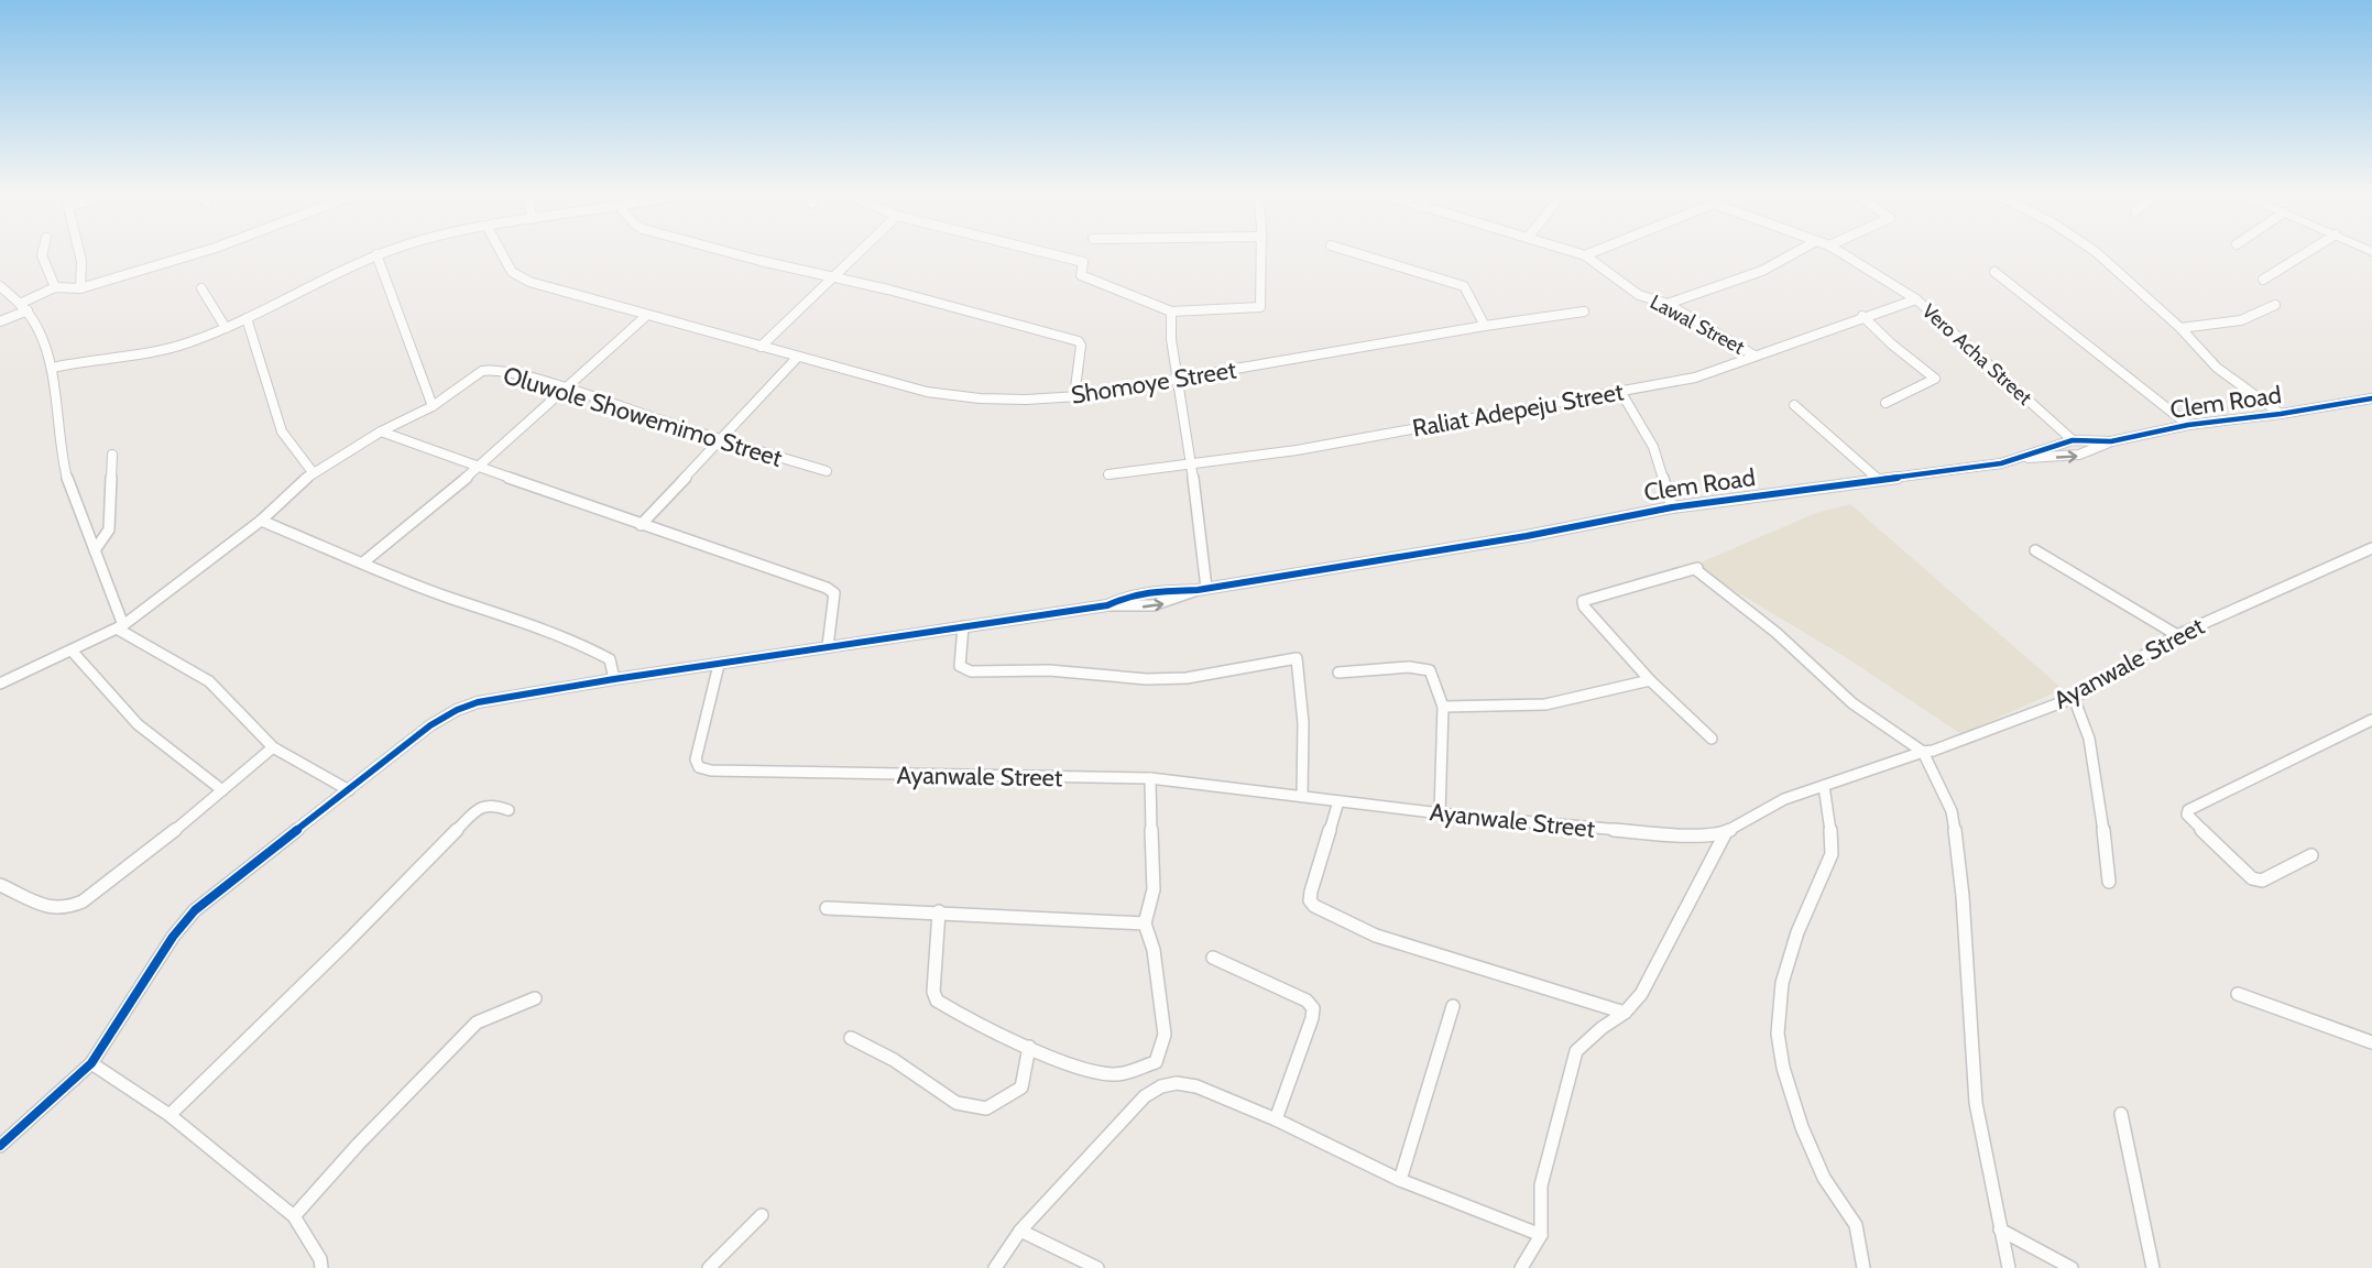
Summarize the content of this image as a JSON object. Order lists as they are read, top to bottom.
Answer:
{
  "streets": {
    "street": [
      "Lawal Street",
      "Vero Acha Street",
      "Shomoye Street",
      "Clem Road",
      "Raliat Adepeju Street",
      "Oluwole Showemimo Street",
      "Ayanwale Street"
    ]
  },
  "crossings": [
    ["Lawal Street", "Raliat Adepeju Street"],
    ["Vero Acha Street", "Clem Road"],
    ["Vero Acha Street", "Raliat Adepeju Street"],
    ["Clem Road", "Ayanwale Street"]
  ]
}
